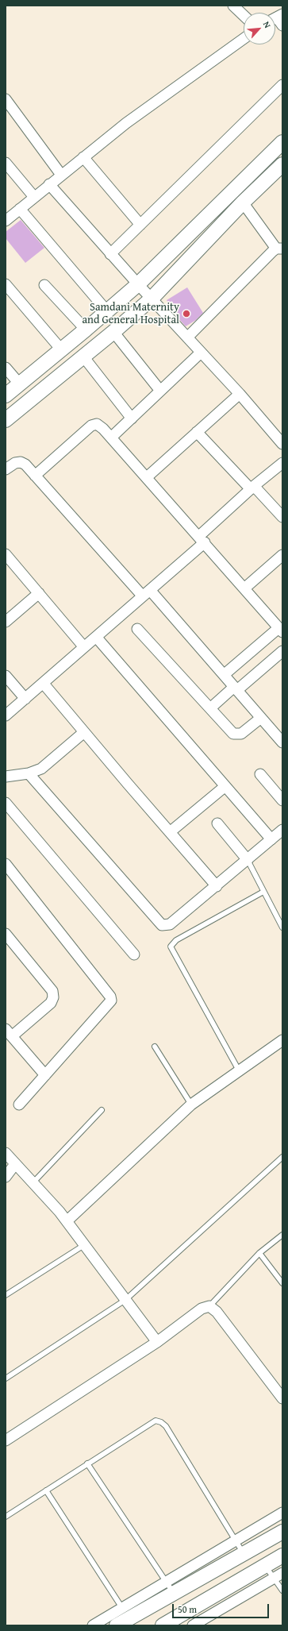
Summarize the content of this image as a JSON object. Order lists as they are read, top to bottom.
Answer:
{
  "places": ["Samdani Maternity and General Hospital"],
  "scale_bar": "50 m",
  "north": "top right"
}
